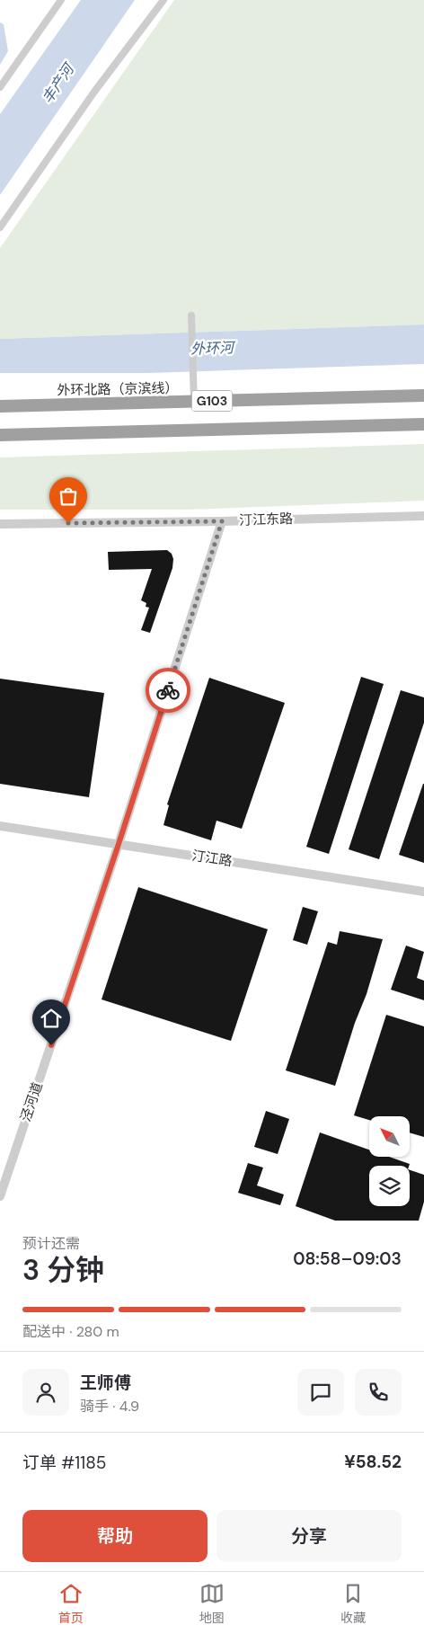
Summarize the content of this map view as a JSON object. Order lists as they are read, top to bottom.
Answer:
{
  "streets": {
    "highway": ["外环北路（京滨线）", "G103"],
    "street": ["汀江东路", "汀江路", "泾河道"]
  },
  "crossings": [
    ["汀江东路", "泾河道"],
    ["汀江路", "泾河道"]
  ],
  "water": ["丰产河", "外环河"],
  "north": "top left",
  "page": {
    "heading": ["3 分钟", "预计还需", "08:58–09:03"],
    "panel": [
      "王师傅",
      "骑手 · 4.9",
      "订单 #1185",
      "¥58.52"
    ],
    "bar": "配送中 · 280 m",
    "buttons": ["帮助", "分享"],
    "tabs": ["首页", "地图", "收藏"]
  }
}
